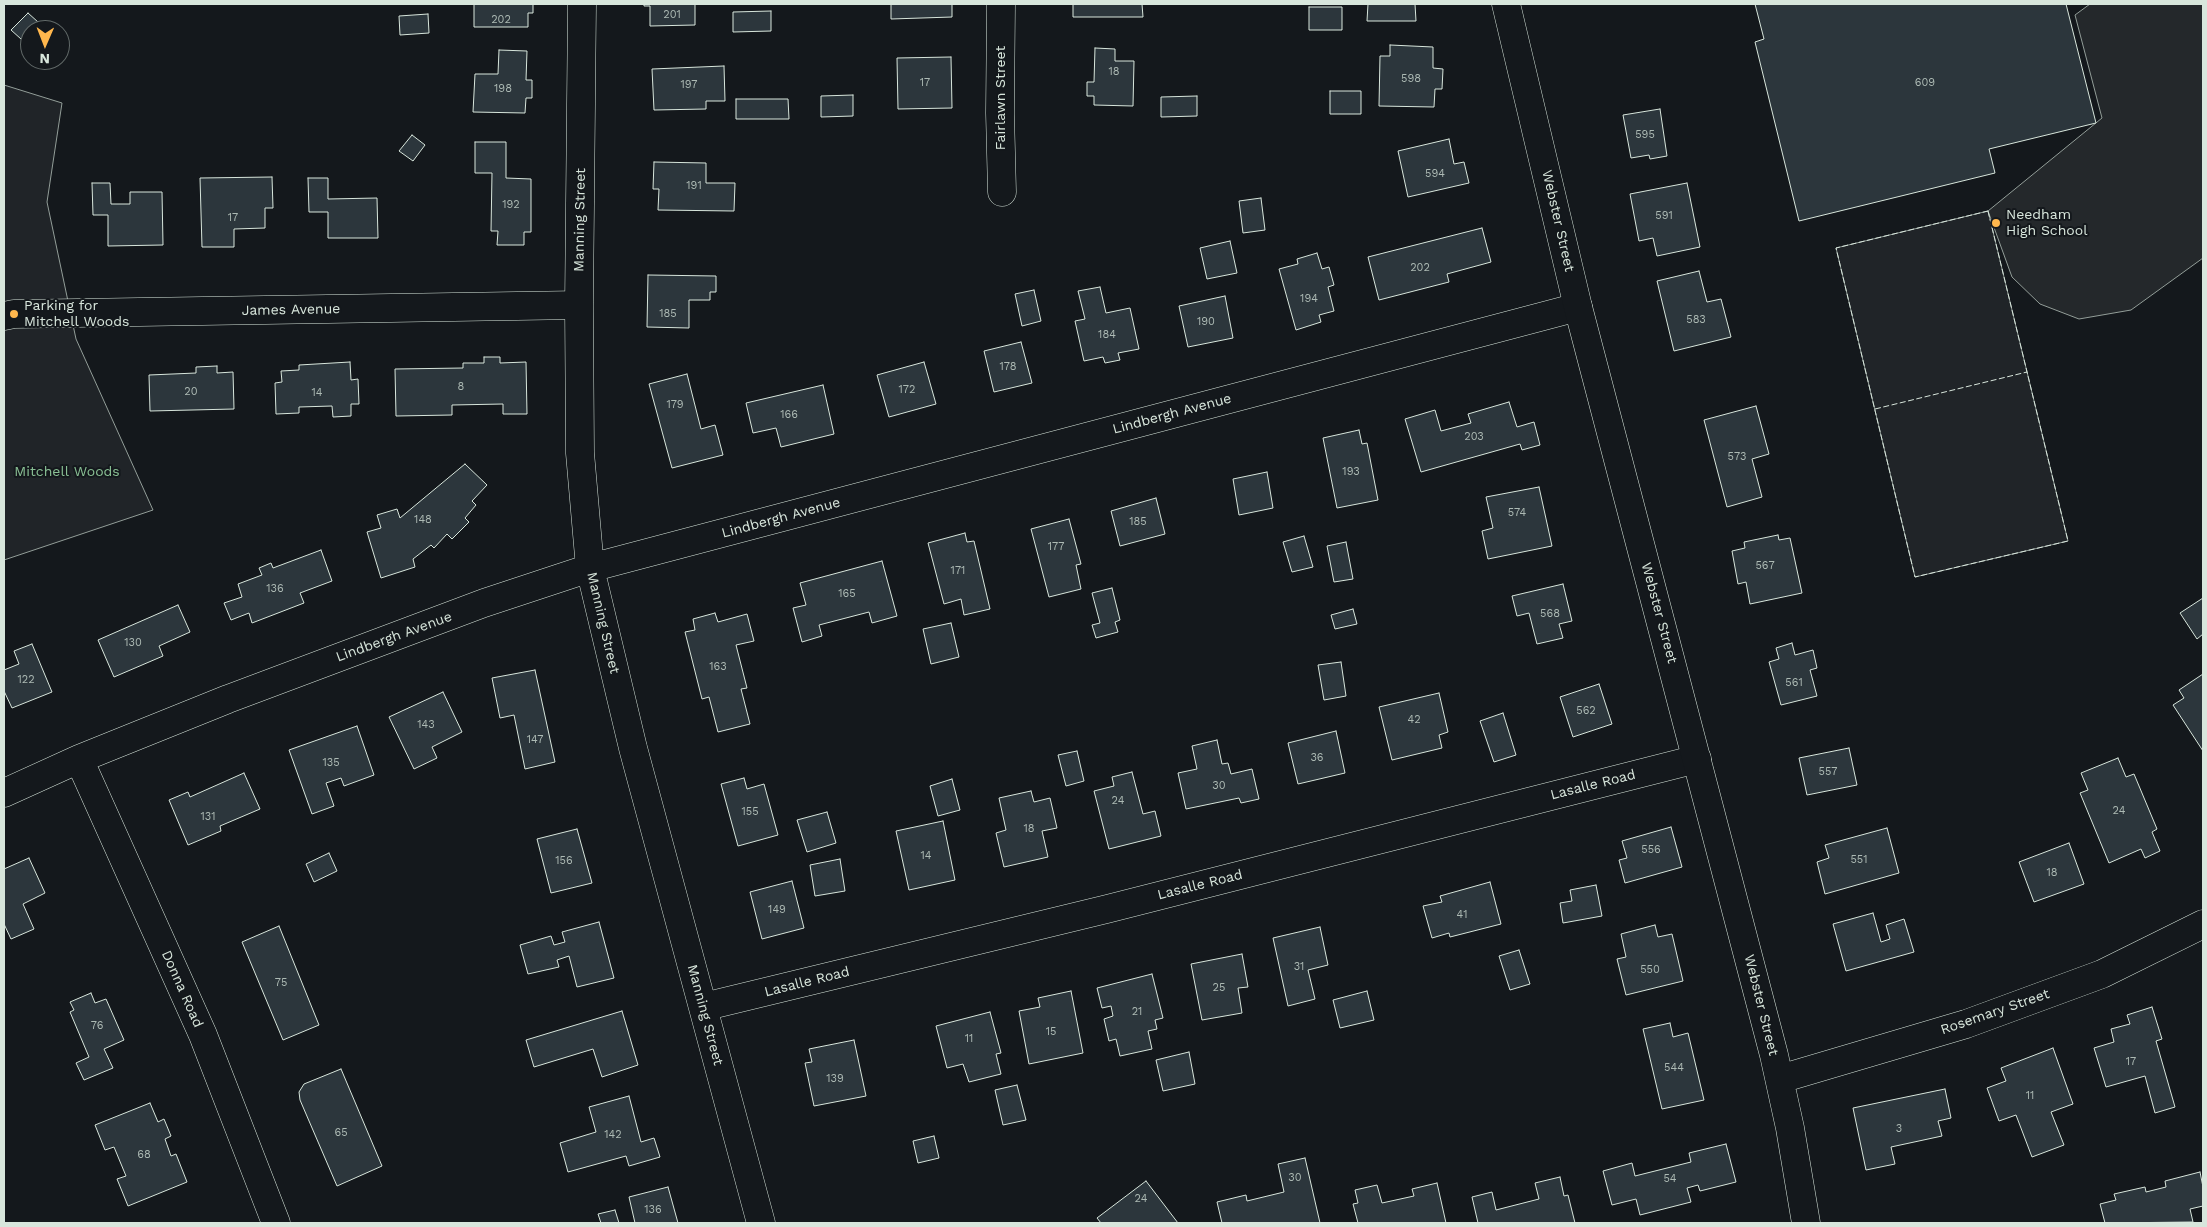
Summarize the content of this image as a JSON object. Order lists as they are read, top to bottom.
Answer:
{
  "streets": {
    "street": [
      "Fairlawn Street",
      "Manning Street",
      "Webster Street",
      "James Avenue",
      "Lindbergh Avenue",
      "Lasalle Road",
      "Donna Road",
      "Rosemary Street"
    ]
  },
  "crossings": [
    ["Manning Street", "James Avenue"],
    ["Manning Street", "Lindbergh Avenue"],
    ["Manning Street", "Lasalle Road"],
    ["Webster Street", "Lindbergh Avenue"],
    ["Webster Street", "Lasalle Road"],
    ["Webster Street", "Rosemary Street"],
    ["Lindbergh Avenue", "Donna Road"]
  ],
  "parks": ["Mitchell Woods"],
  "places": ["Needham High School", "Parking for Mitchell Woods"],
  "house_numbers": [
    "201",
    "202",
    "18",
    "598",
    "17",
    "609",
    "197",
    "198",
    "595",
    "594",
    "191",
    "192",
    "591",
    "17",
    "202",
    "194",
    "185",
    "583",
    "190",
    "184",
    "178",
    "8",
    "172",
    "20",
    "14",
    "179",
    "166",
    "203",
    "573",
    "193",
    "574",
    "148",
    "185",
    "177",
    "567",
    "171",
    "136",
    "165",
    "568",
    "130",
    "163",
    "122",
    "561",
    "562",
    "42",
    "143",
    "147",
    "36",
    "135",
    "557",
    "30",
    "24",
    "24",
    "155",
    "131",
    "18",
    "556",
    "14",
    "551",
    "156",
    "18",
    "149",
    "41",
    "31",
    "550",
    "75",
    "25",
    "21",
    "76",
    "15",
    "11",
    "17",
    "544",
    "139",
    "11",
    "3",
    "65",
    "142",
    "68",
    "30",
    "54",
    "24",
    "136"
  ],
  "north": "bottom"
}
